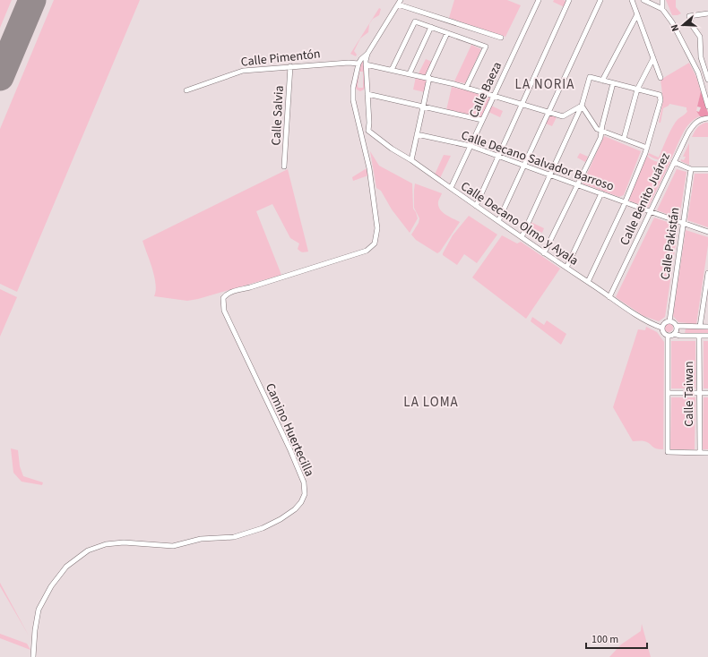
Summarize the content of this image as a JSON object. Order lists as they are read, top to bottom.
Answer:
{
  "streets": {
    "street": [
      "Calle Pimentón",
      "Calle Baeza",
      "Calle Salvia",
      "Calle Decano Salvador Barroso",
      "Calle Benito Juárez",
      "Calle Decano Olmo y Ayala",
      "Calle Pakistán",
      "Calle Taiwan",
      "Camino Huertecilla"
    ]
  },
  "crossings": [
    ["Calle Pimentón", "Calle Salvia"],
    ["Calle Baeza", "Calle Decano Salvador Barroso"],
    ["Calle Baeza", "Calle Decano Olmo y Ayala"],
    ["Calle Decano Salvador Barroso", "Calle Benito Juárez"],
    ["Calle Decano Salvador Barroso", "Calle Pakistán"],
    ["Calle Benito Juárez", "Calle Decano Olmo y Ayala"],
    ["Calle Decano Olmo y Ayala", "Calle Pakistán"]
  ],
  "districts": ["LA NORIA", "LA LOMA"],
  "scale_bar": "100 m",
  "north": "left"
}
